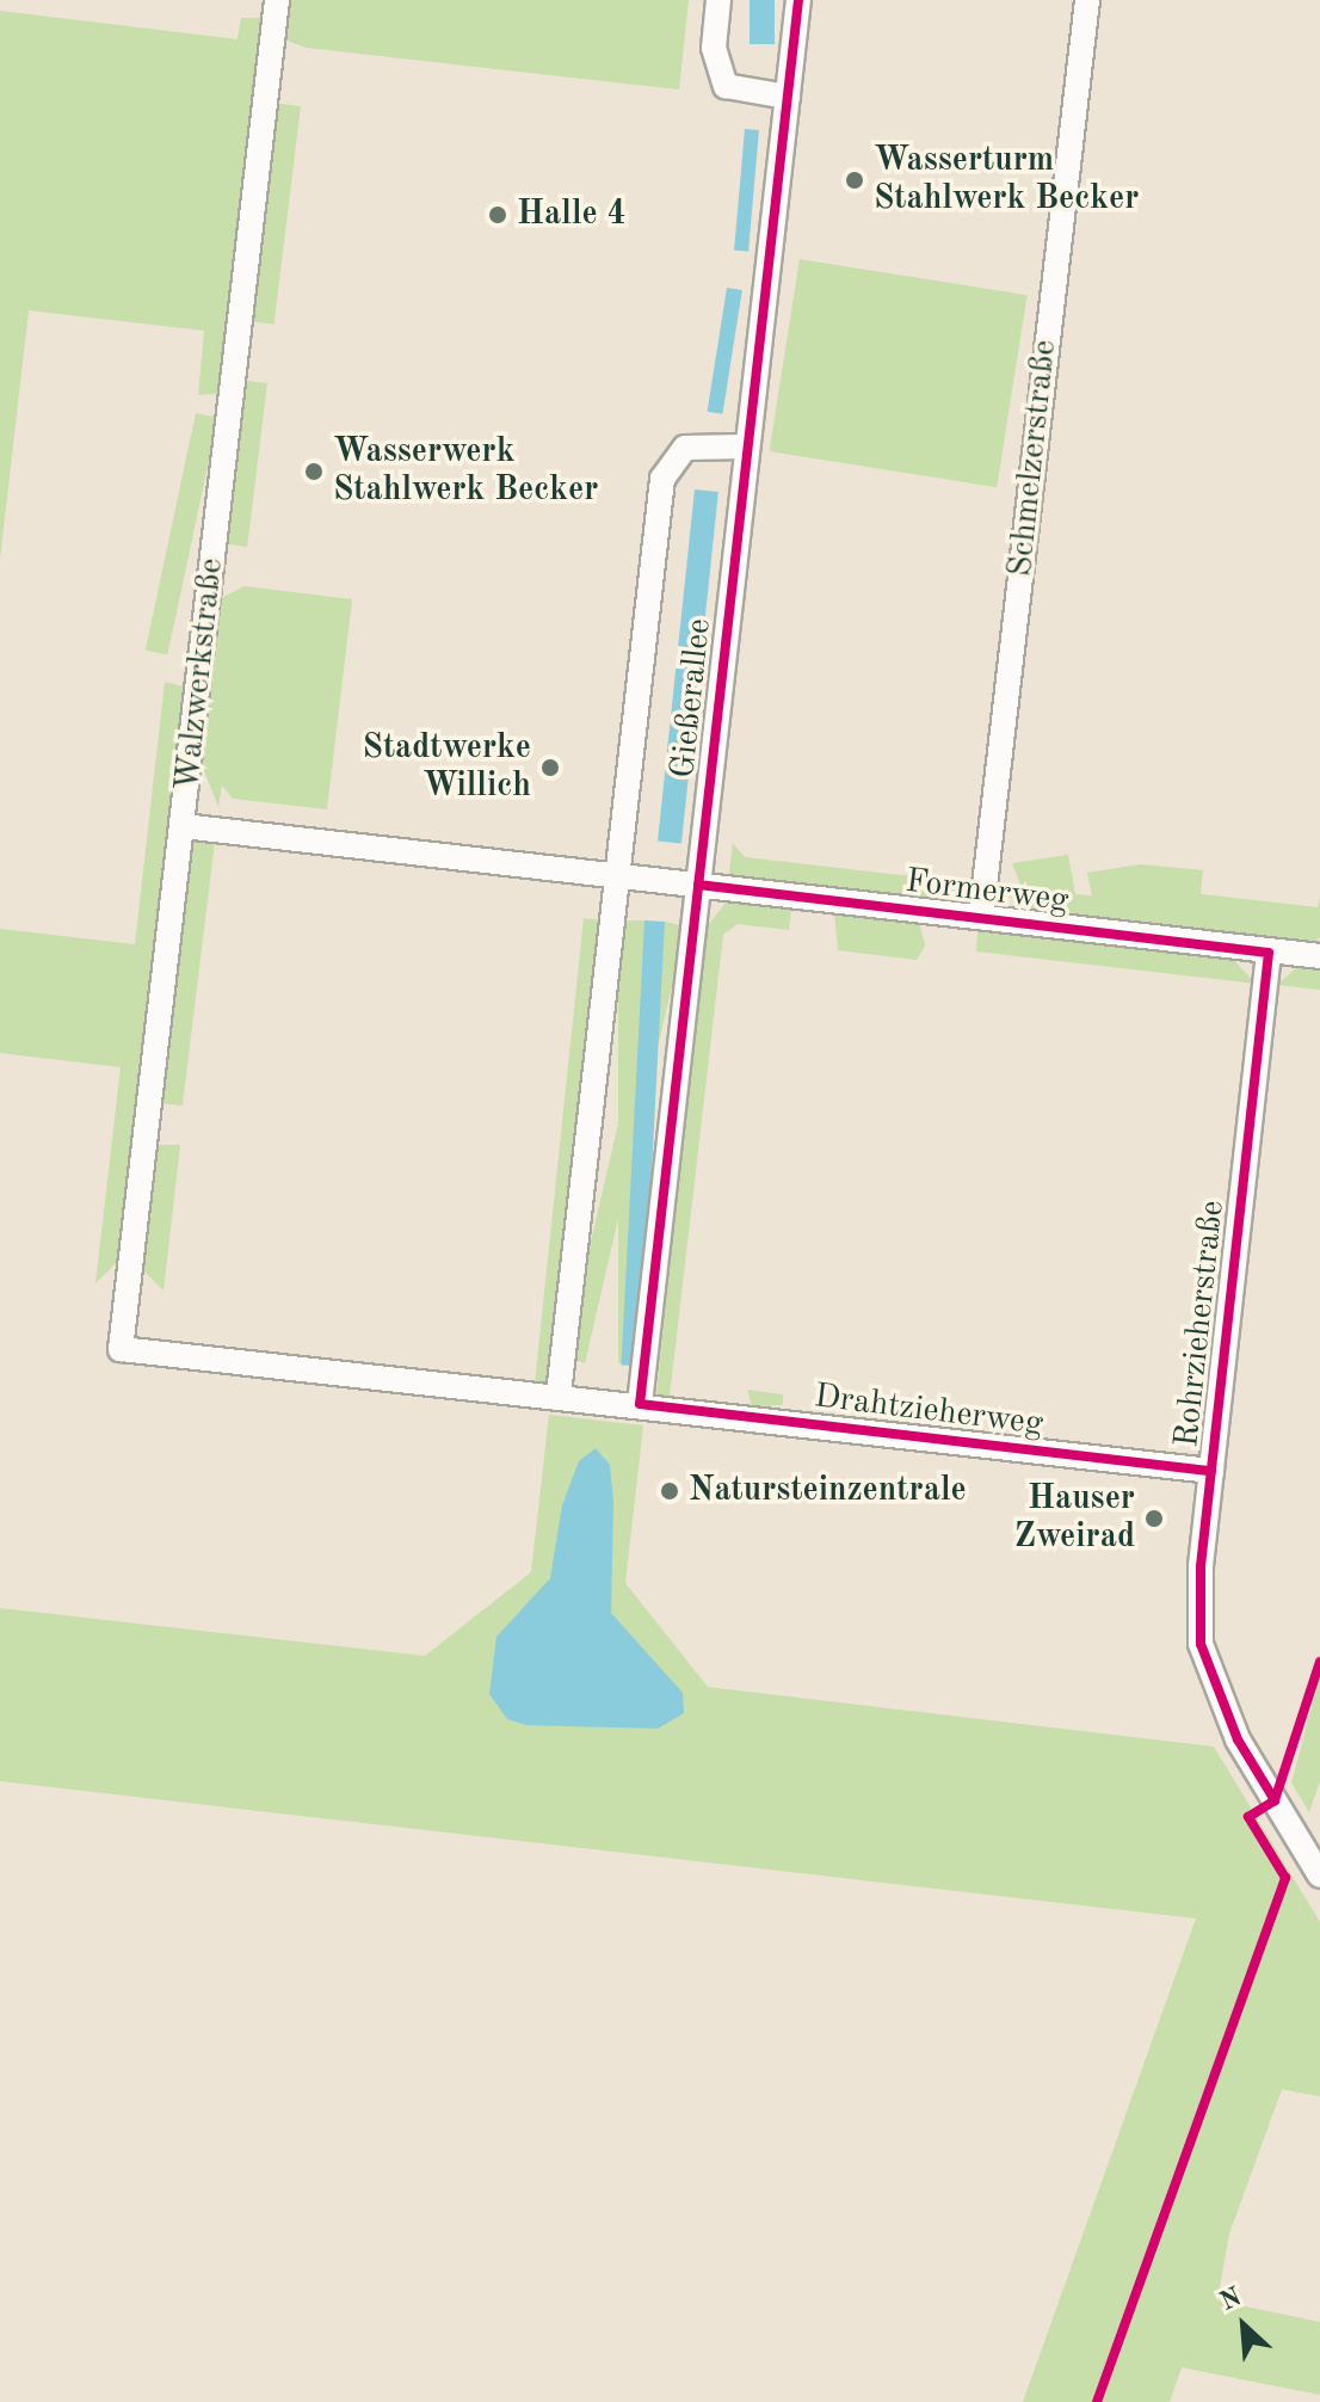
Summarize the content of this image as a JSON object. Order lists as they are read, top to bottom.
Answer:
{
  "streets": {
    "street": [
      "Schmelzerstraße",
      "Walzwerkstraße",
      "Gießerallee",
      "Formerweg",
      "Rohrzieherstraße",
      "Drahtzieherweg"
    ]
  },
  "crossings": [
    ["Schmelzerstraße", "Formerweg"],
    ["Walzwerkstraße", "Formerweg"],
    ["Walzwerkstraße", "Drahtzieherweg"],
    ["Gießerallee", "Formerweg"],
    ["Gießerallee", "Drahtzieherweg"],
    ["Formerweg", "Rohrzieherstraße"],
    ["Rohrzieherstraße", "Drahtzieherweg"]
  ],
  "places": [
    "Wasserturm Stahlwerk Becker",
    "Halle 4",
    "Wasserwerk Stahlwerk Becker",
    "Stadtwerke Willich",
    "Natursteinzentrale",
    "Hauser Zweirad"
  ],
  "north": "top left"
}
